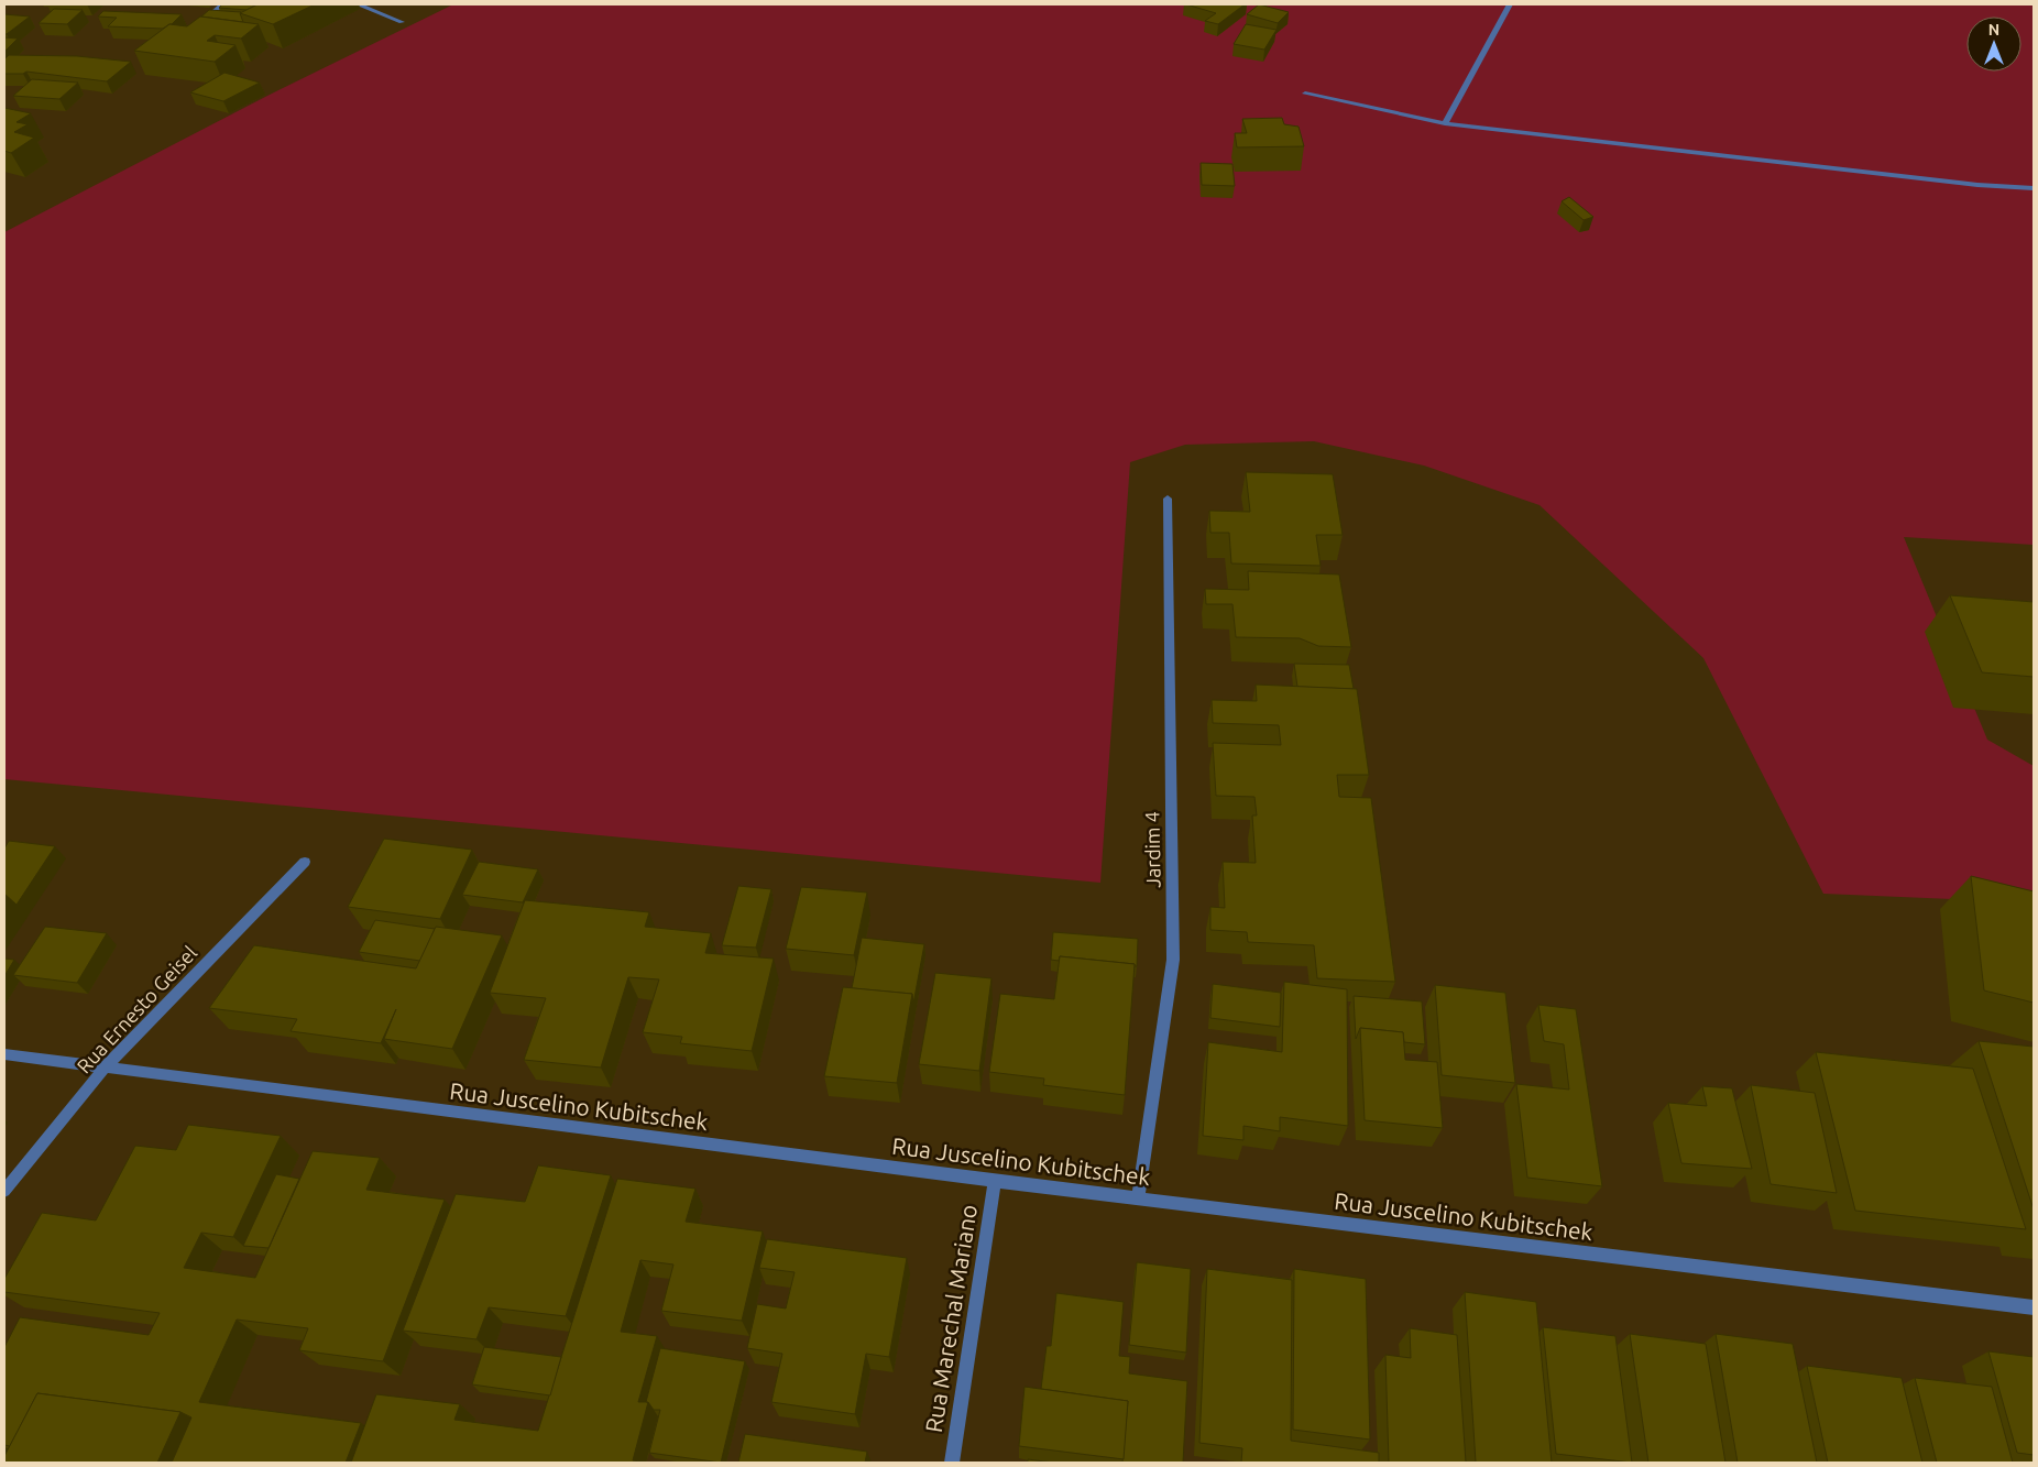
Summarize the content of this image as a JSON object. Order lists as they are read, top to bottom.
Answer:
{
  "streets": {
    "street": [
      "Jardim 4",
      "Rua Ernesto Geisel",
      "Rua Juscelino Kubitschek",
      "Rua Marechal Mariano"
    ]
  },
  "crossings": [
    ["Jardim 4", "Rua Juscelino Kubitschek"],
    ["Rua Ernesto Geisel", "Rua Juscelino Kubitschek"],
    ["Rua Juscelino Kubitschek", "Rua Marechal Mariano"]
  ],
  "north": "top"
}
